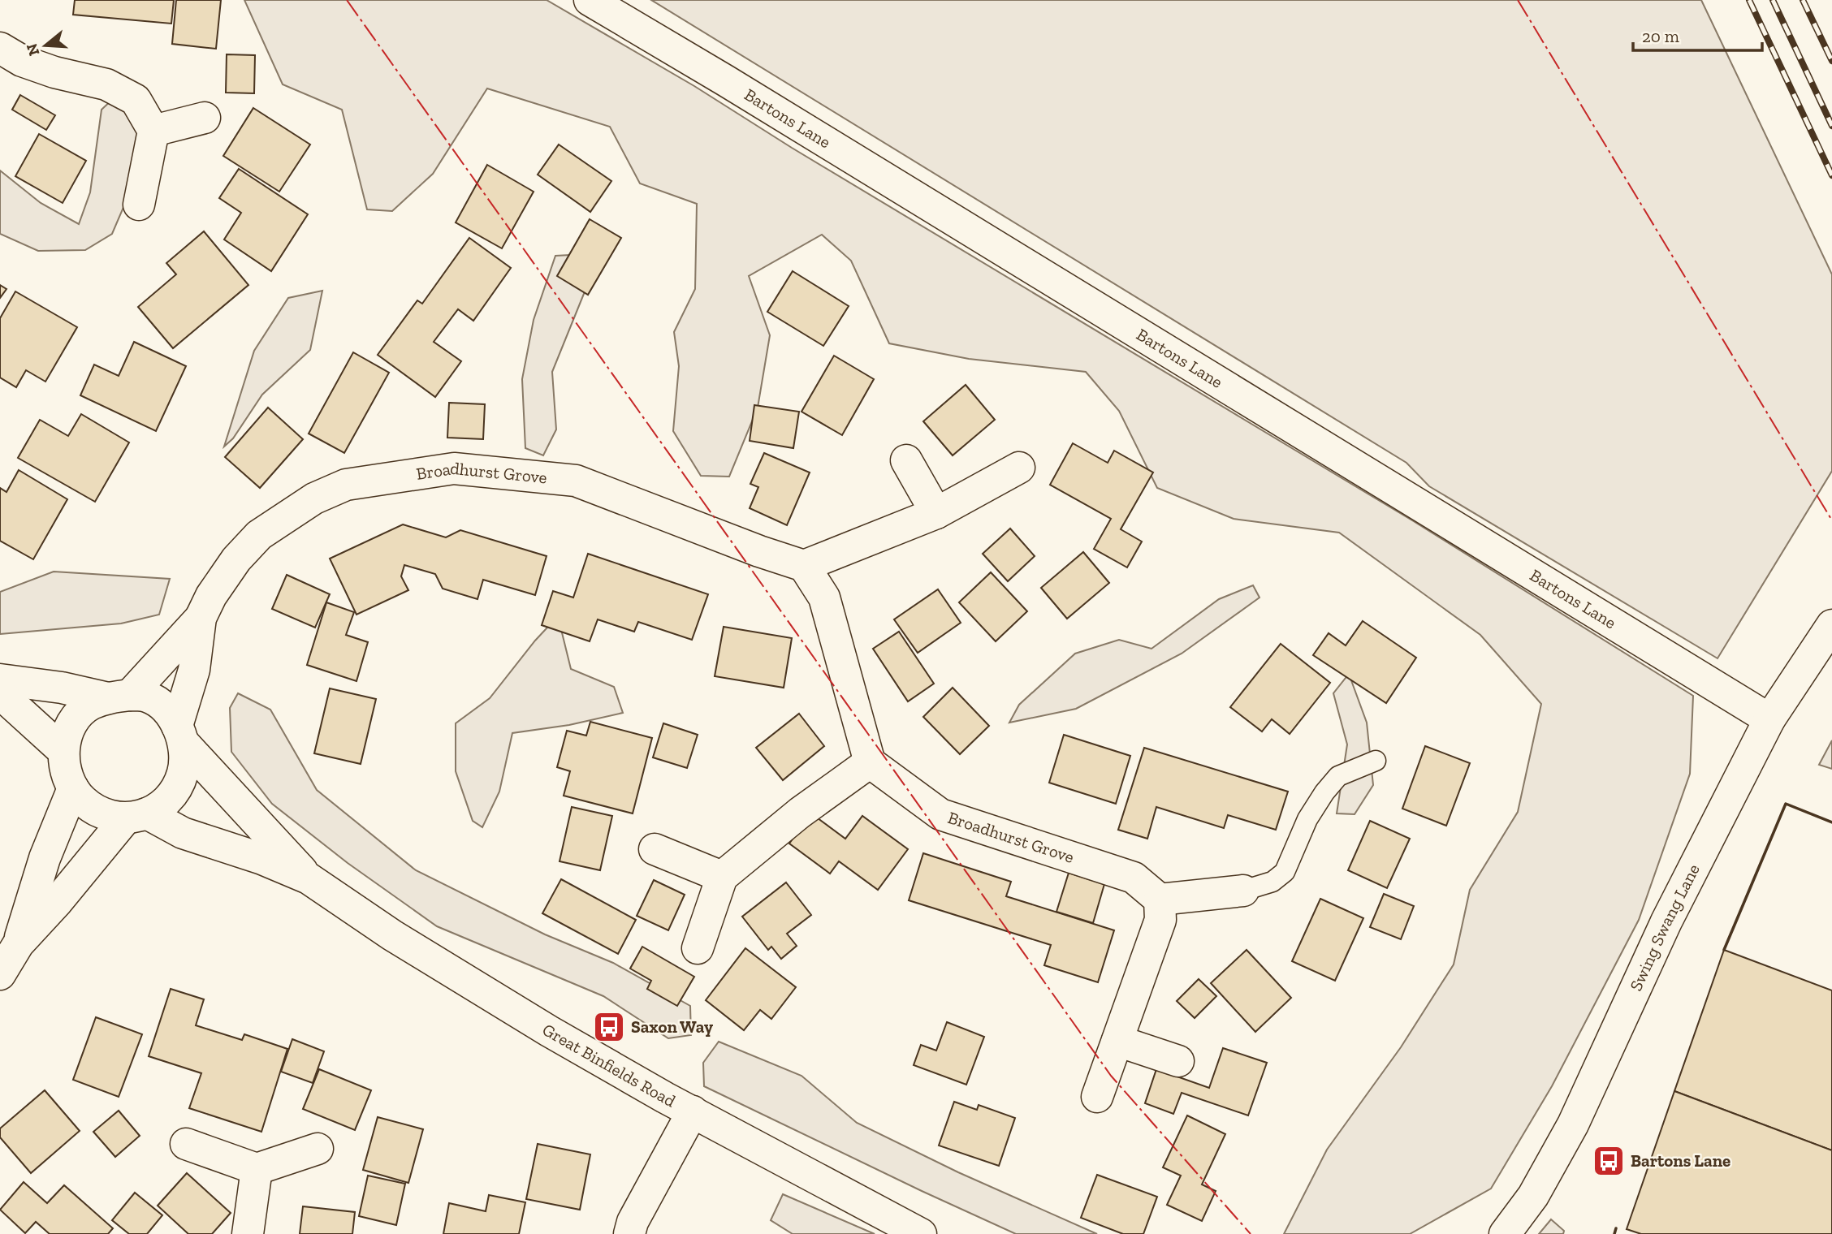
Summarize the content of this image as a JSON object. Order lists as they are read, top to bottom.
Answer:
{
  "streets": {
    "street": [
      "Bartons Lane",
      "Broadhurst Grove",
      "Swing Swang Lane",
      "Great Binfields Road"
    ]
  },
  "crossings": [
    ["Bartons Lane", "Swing Swang Lane"],
    ["Broadhurst Grove", "Great Binfields Road"]
  ],
  "places": {
    "bus stop": ["Saxon Way", "Bartons Lane"]
  },
  "scale_bar": "20 m",
  "north": "left"
}
